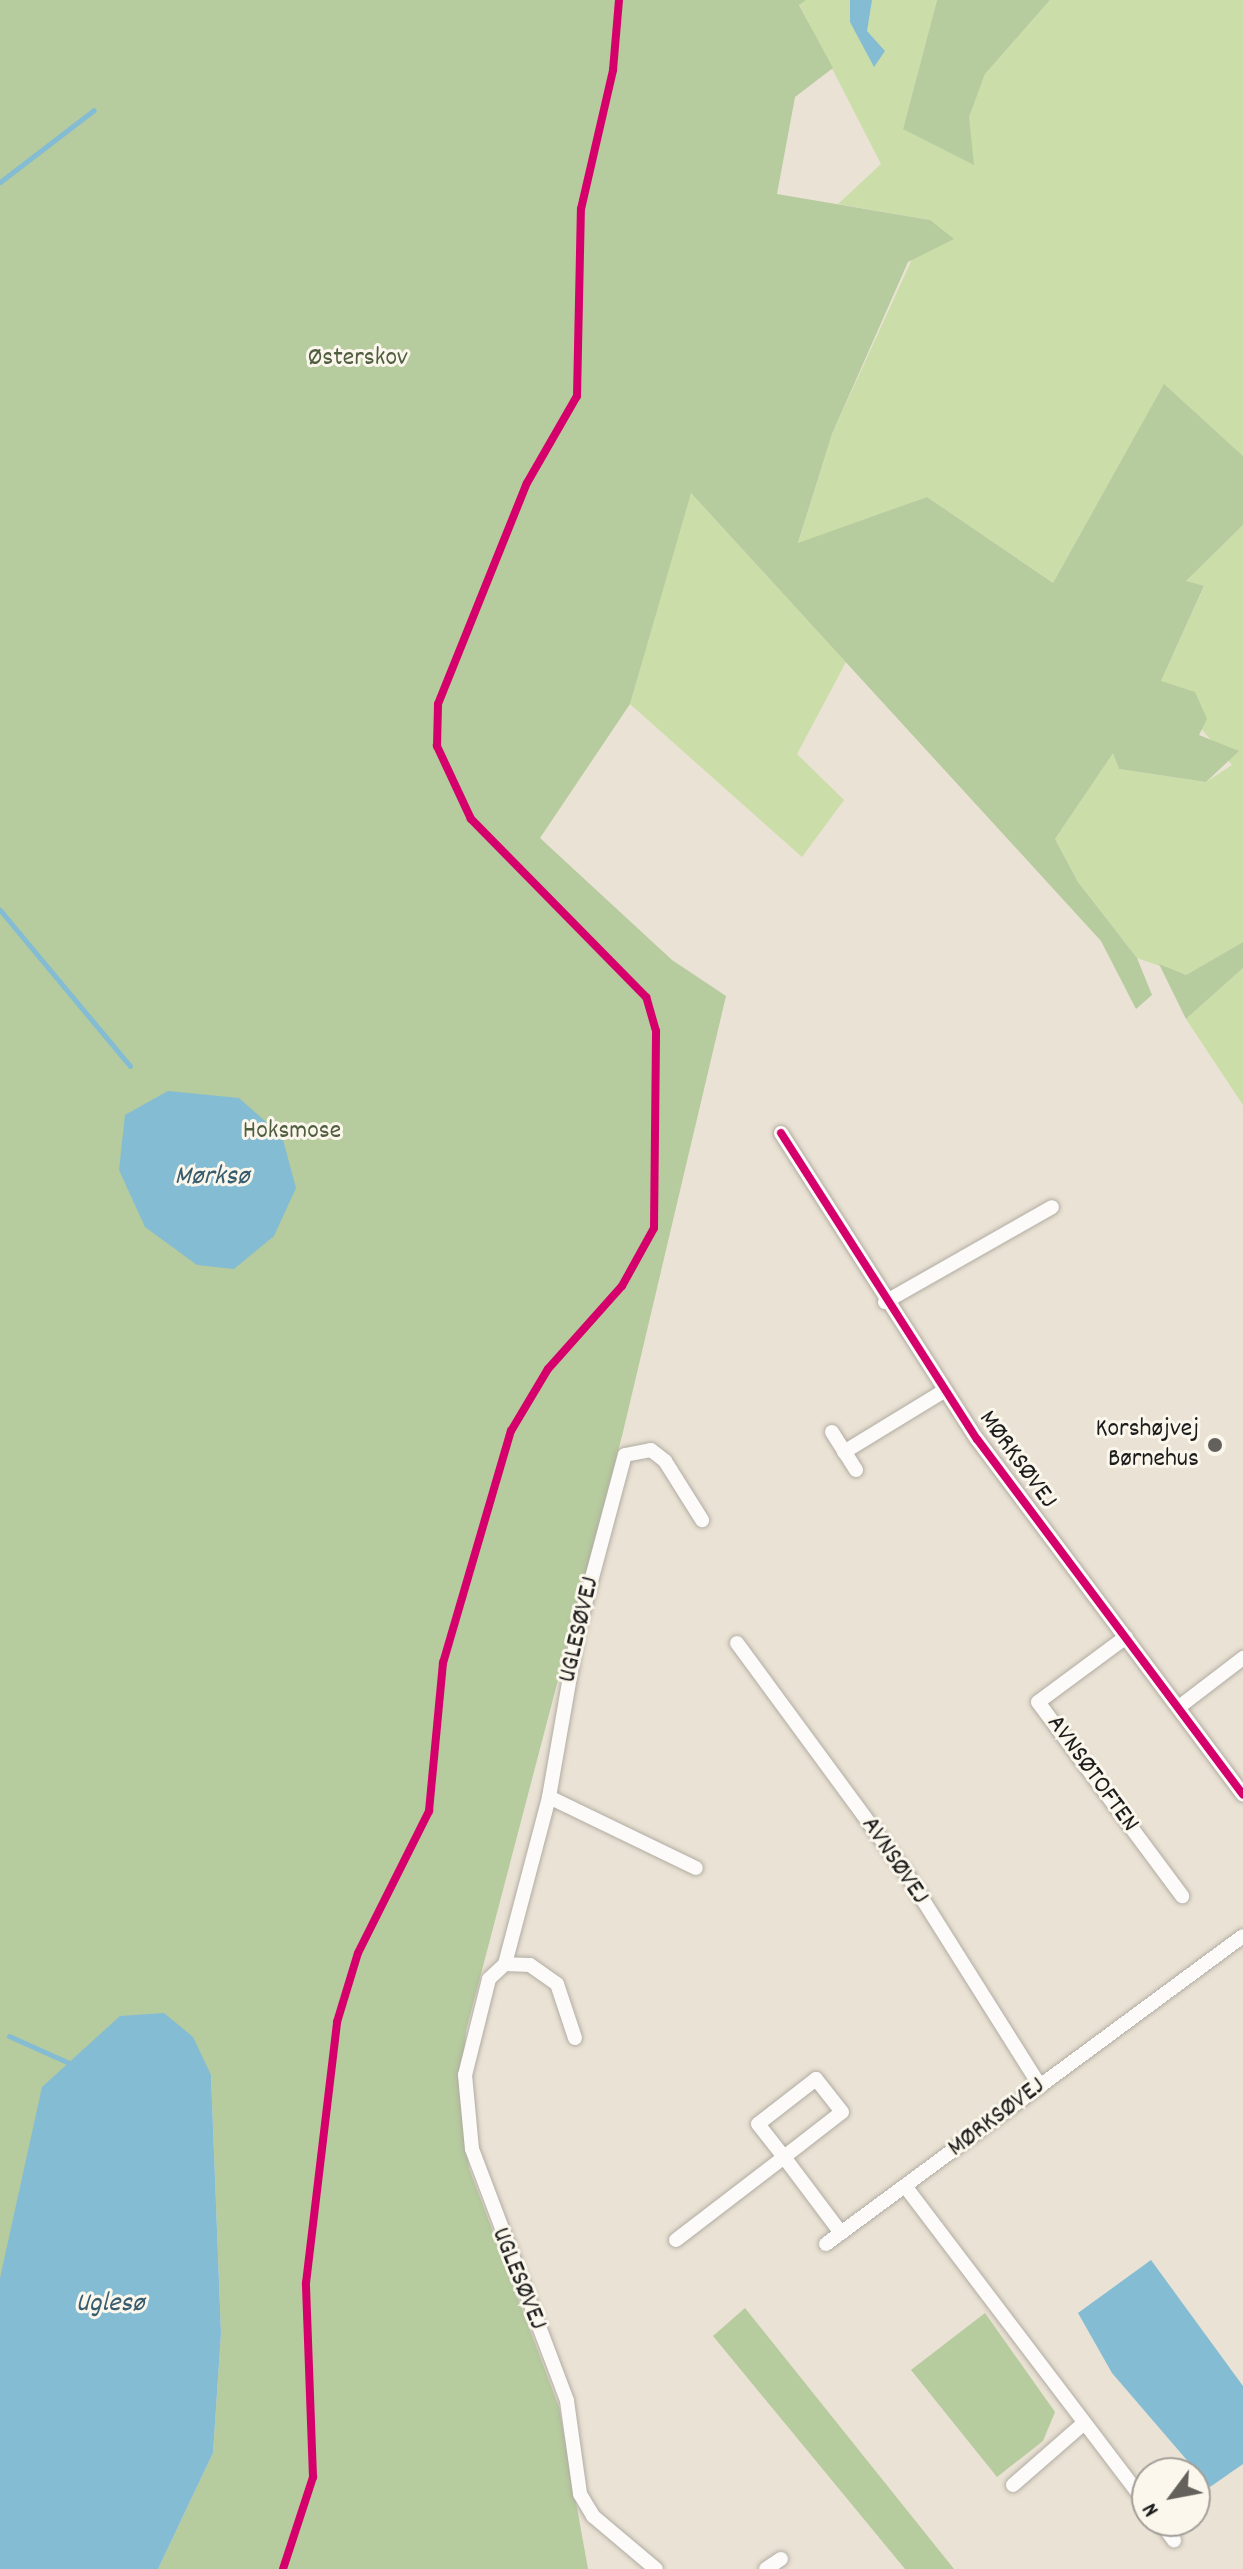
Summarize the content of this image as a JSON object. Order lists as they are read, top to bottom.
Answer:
{
  "streets": {
    "street": [
      "MØRKSØVEJ",
      "UGLESØVEJ",
      "AVNSØTOFTEN",
      "AVNSØVEJ"
    ]
  },
  "crossings": [
    ["MØRKSØVEJ", "AVNSØTOFTEN"],
    ["MØRKSØVEJ", "AVNSØVEJ"]
  ],
  "water": ["Mørksø", "Uglesø"],
  "parks": ["Østerskov", "Hoksmose"],
  "places": ["Korshøjvej Børnehus"],
  "north": "bottom left"
}
